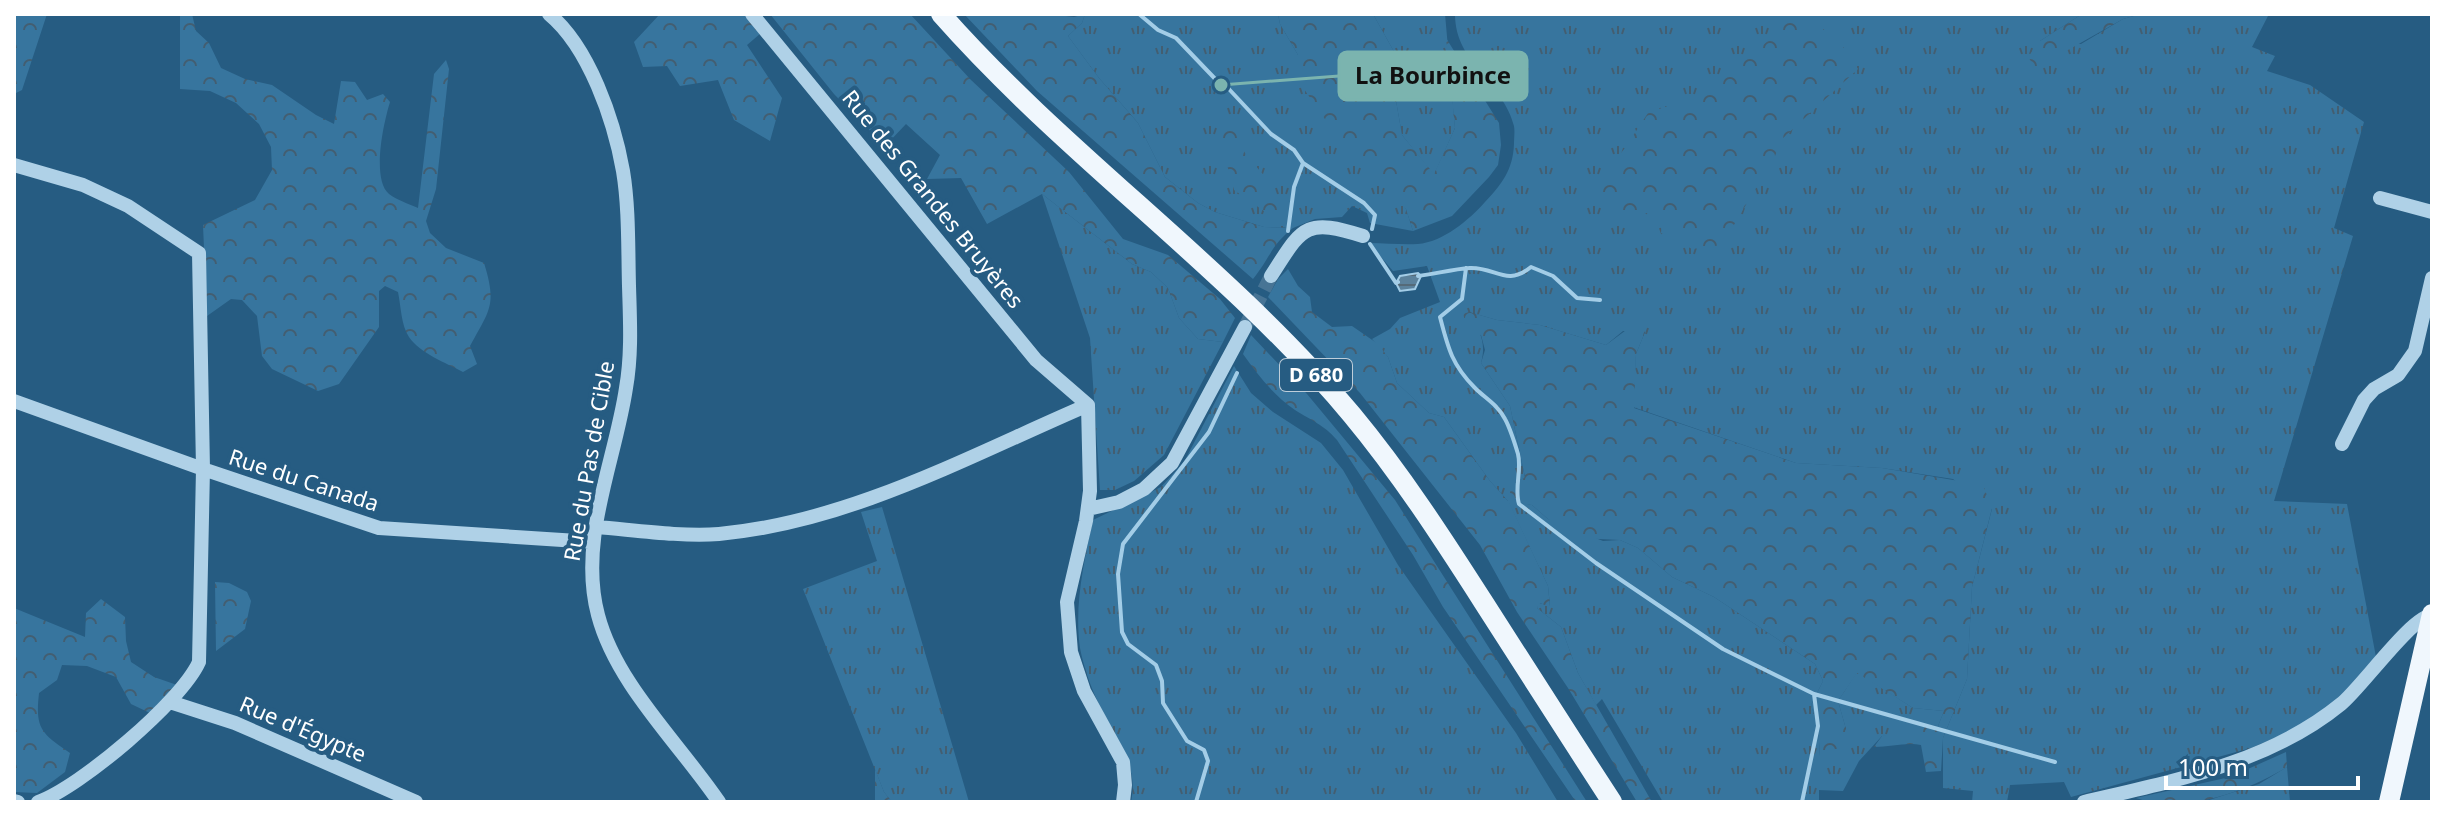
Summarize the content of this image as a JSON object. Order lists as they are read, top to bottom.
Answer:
{
  "streets": {
    "main road": ["D 680"],
    "street": [
      "Rue des Grandes Bruyères",
      "Rue du Pas de Cible",
      "Rue du Canada",
      "Rue d'Égypte"
    ]
  },
  "crossings": [
    ["Rue des Grandes Bruyères", "Rue du Canada"],
    ["Rue du Pas de Cible", "Rue du Canada"]
  ],
  "places": ["La Bourbince"],
  "scale_bar": "100 m"
}
